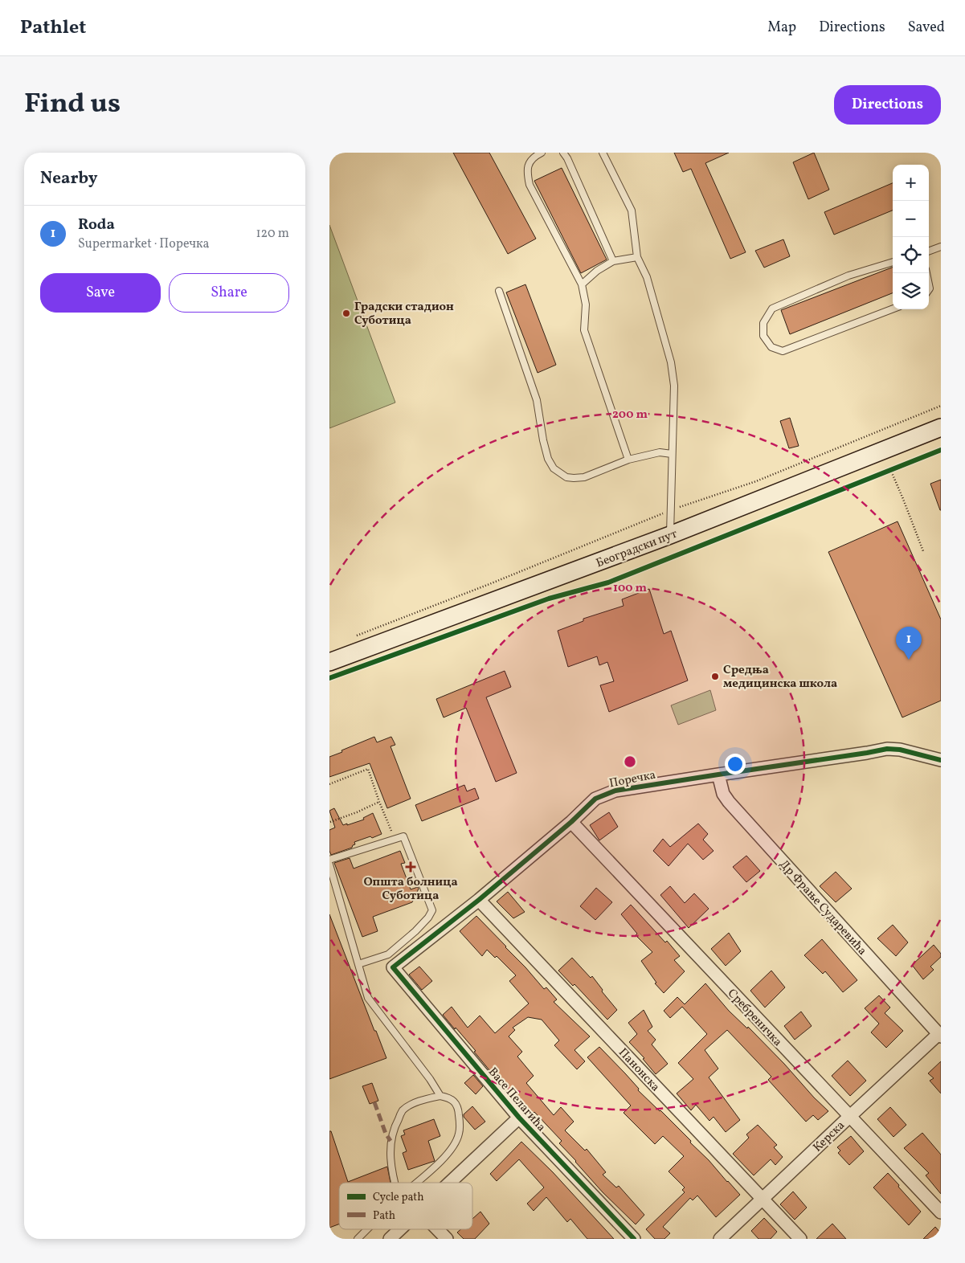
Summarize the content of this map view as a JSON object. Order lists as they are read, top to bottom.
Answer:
{
  "streets": {
    "main road": ["Београдски пут"],
    "street": [
      "Поречка",
      "Др Фрање Сударевића",
      "Сребреничка",
      "Панонска",
      "Васе Пелагића",
      "Керска"
    ]
  },
  "crossings": [
    ["Поречка", "Др Фрање Сударевића"],
    ["Поречка", "Сребреничка"],
    ["Поречка", "Панонска"],
    ["Поречка", "Васе Пелагића"],
    ["Др Фрање Сударевића", "Керска"],
    ["Сребреничка", "Керска"],
    ["Панонска", "Керска"]
  ],
  "places": {
    "other": ["Градски стадион Суботица", "Средња медицинска школа"],
    "health": ["Општа болница Суботица"]
  },
  "legend": ["Cycle path", "Path"],
  "page": {
    "header": "Pathlet",
    "nav": ["Map", "Directions", "Saved"],
    "title": "Find us",
    "buttons": [
      "Directions",
      ["Save", "Share"]
    ],
    "heading": "Nearby",
    "map_buttons": ["+", "−"],
    "list": [
      {
        "mark": "1",
        "name": "Roda",
        "note": "Supermarket · Поречка",
        "value": "120 m"
      }
    ],
    "pins": "1"
  },
  "rings": ["200 m", "100 m"]
}
